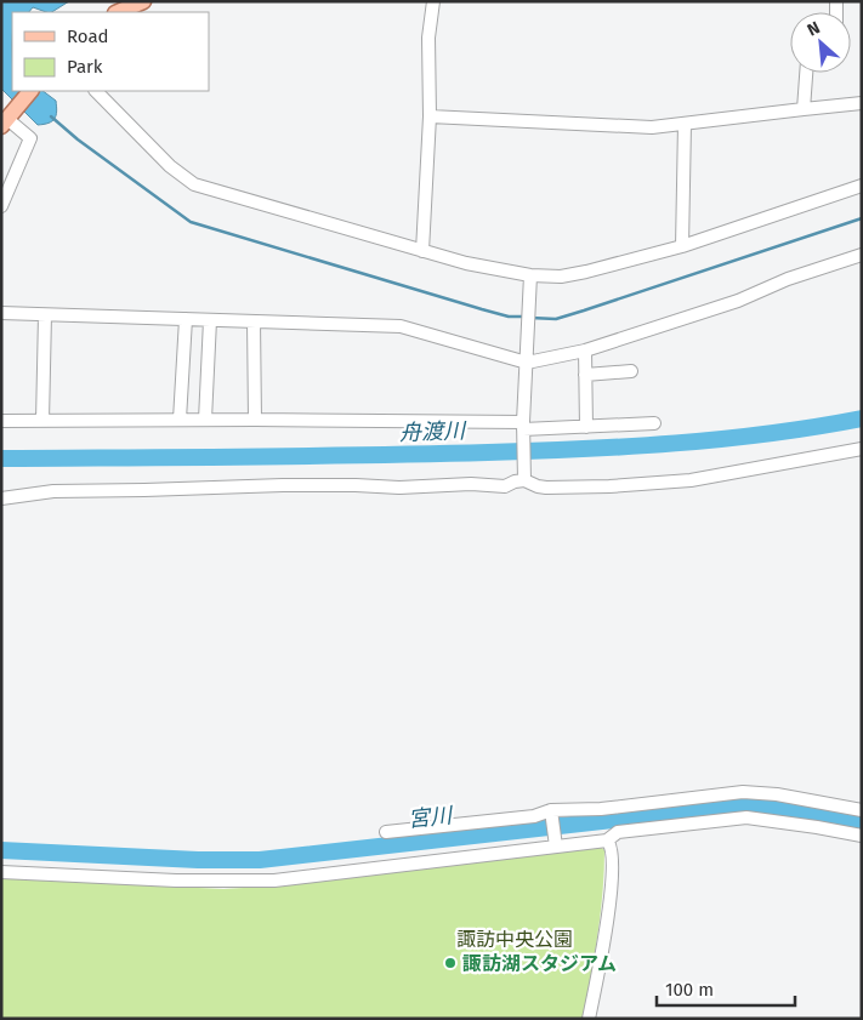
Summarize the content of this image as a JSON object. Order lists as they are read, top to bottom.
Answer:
{
  "water": ["舟渡川", "宮川"],
  "parks": ["諏訪中央公園"],
  "places": ["諏訪湖スタジアム"],
  "legend": ["Road", "Park"],
  "scale_bar": "100 m",
  "north": "top left"
}
